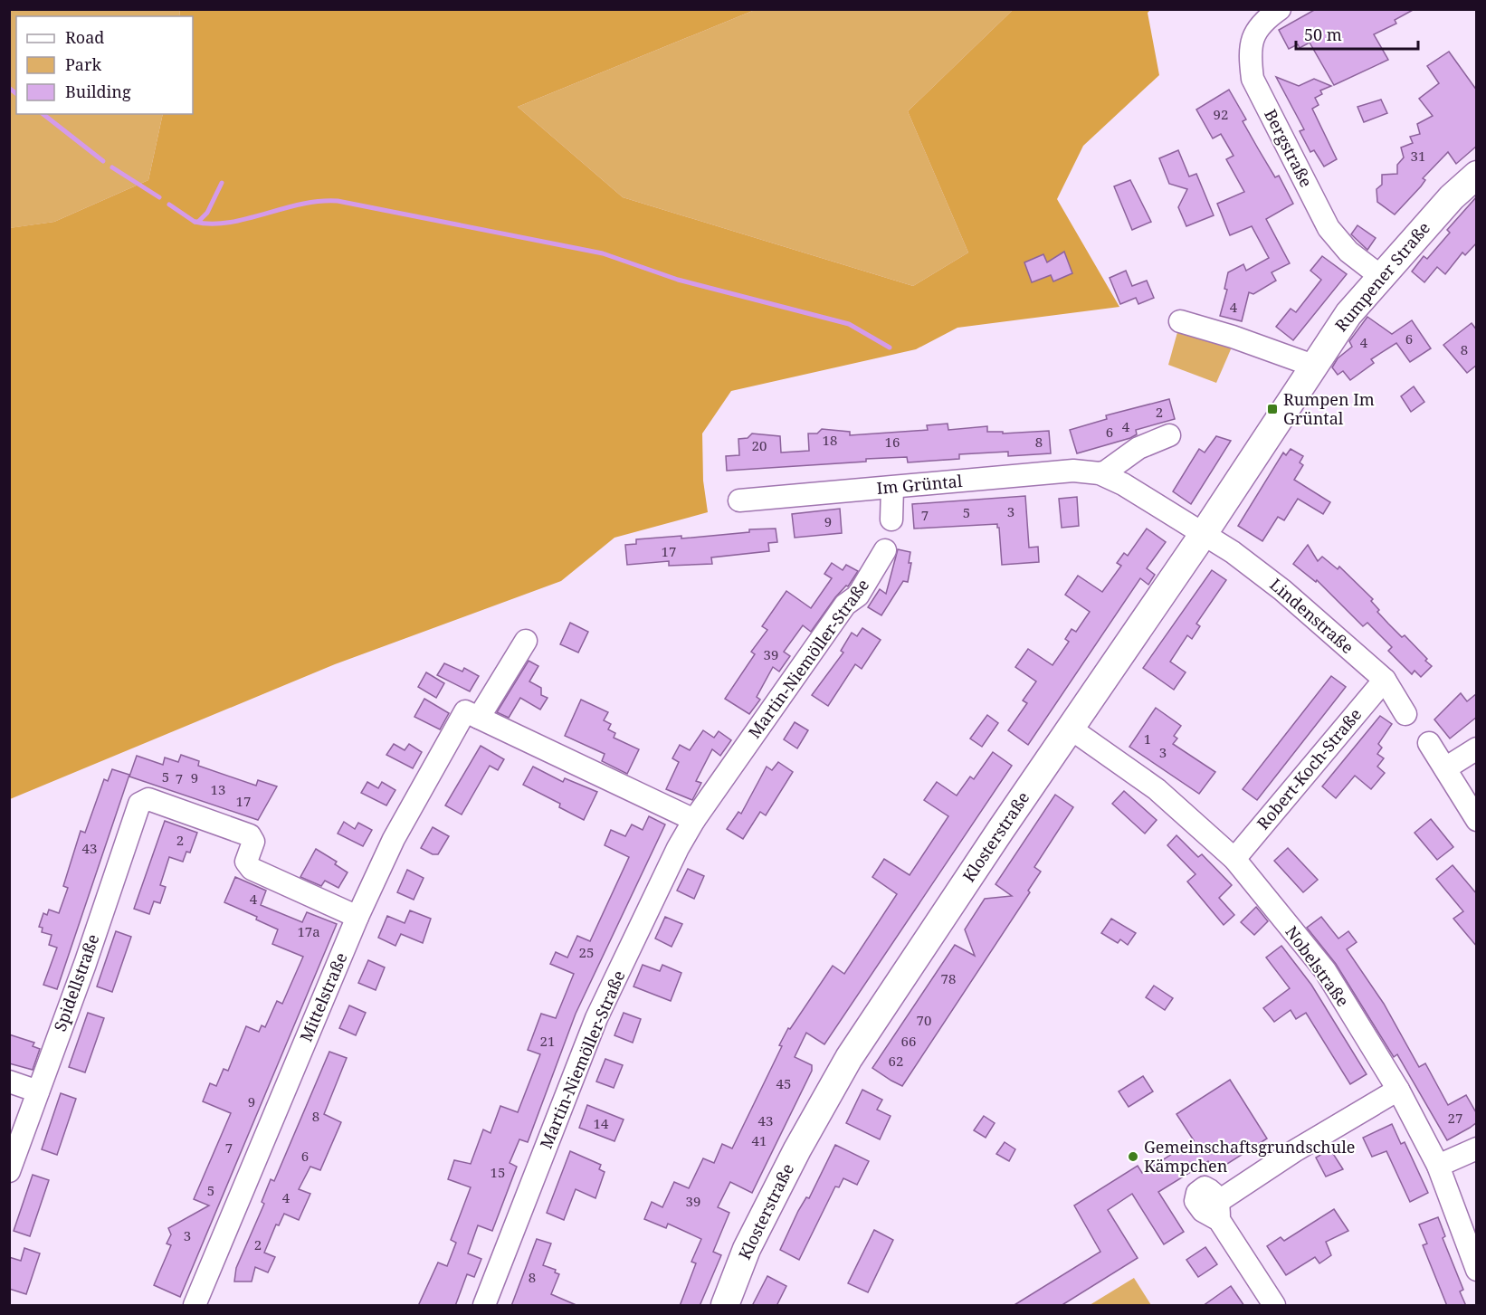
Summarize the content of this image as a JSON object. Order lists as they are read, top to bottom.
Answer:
{
  "streets": {
    "main road": ["Rumpener Straße", "Klosterstraße"],
    "street": [
      "Bergstraße",
      "Im Grüntal",
      "Lindenstraße",
      "Martin-Niemöller-Straße",
      "Robert-Koch-Straße",
      "Nobelstraße",
      "Spidellstraße",
      "Mittelstraße"
    ]
  },
  "crossings": [
    ["Bergstraße", "Rumpener Straße"],
    ["Rumpener Straße", "Klosterstraße"],
    ["Im Grüntal", "Lindenstraße"],
    ["Im Grüntal", "Klosterstraße"],
    ["Lindenstraße", "Robert-Koch-Straße"],
    ["Lindenstraße", "Klosterstraße"],
    ["Robert-Koch-Straße", "Nobelstraße"],
    ["Klosterstraße", "Nobelstraße"],
    ["Spidellstraße", "Mittelstraße"]
  ],
  "places": {
    "transit": ["Rumpen Im Grüntal"],
    "other": ["Gemeinschaftsgrundschule Kämpchen"]
  },
  "house_numbers": [
    "92",
    "31",
    "4",
    "6",
    "4",
    "8",
    "2",
    "4",
    "6",
    "18",
    "16",
    "8",
    "20",
    "3",
    "5",
    "7",
    "9",
    "17",
    "39",
    "1",
    "3",
    "5",
    "9",
    "7",
    "13",
    "17",
    "2",
    "43",
    "4",
    "17a",
    "25",
    "78",
    "70",
    "21",
    "66",
    "62",
    "45",
    "9",
    "8",
    "27",
    "43",
    "14",
    "41",
    "7",
    "6",
    "15",
    "5",
    "4",
    "39",
    "3",
    "2",
    "8"
  ],
  "legend": ["Road", "Park", "Building"],
  "scale_bar": "50 m"
}
